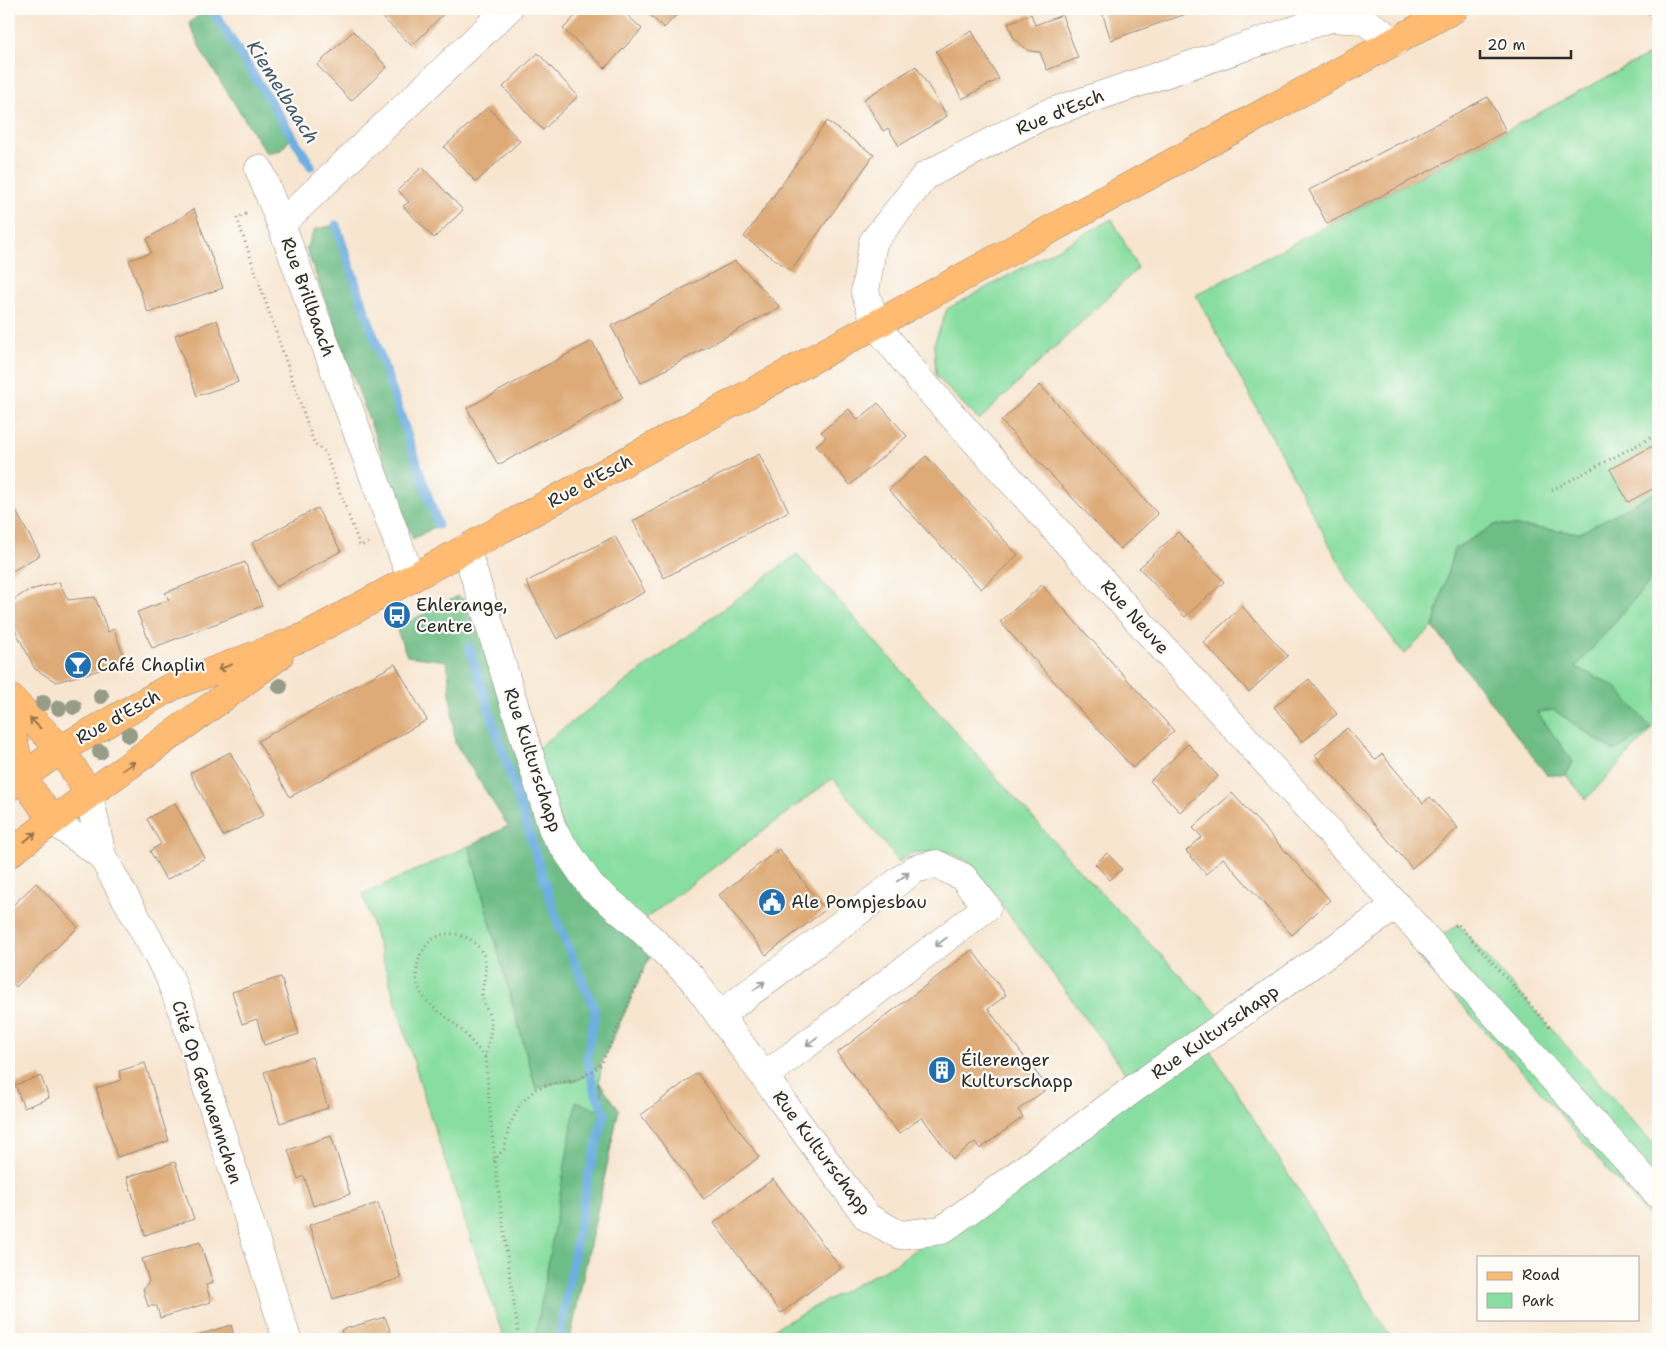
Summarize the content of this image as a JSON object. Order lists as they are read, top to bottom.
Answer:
{
  "streets": {
    "main road": ["Rue d'Esch"],
    "street": [
      "Rue Brillbaach",
      "Rue Neuve",
      "Rue Kulturschapp",
      "Cité Op Gewaennchen"
    ]
  },
  "crossings": [
    ["Rue d'Esch", "Rue Brillbaach"],
    ["Rue d'Esch", "Rue Neuve"],
    ["Rue d'Esch", "Rue Kulturschapp"],
    ["Rue d'Esch", "Cité Op Gewaennchen"],
    ["Rue Neuve", "Rue Kulturschapp"]
  ],
  "water": ["Kiemelbaach"],
  "places": {
    "bus stop": ["Ehlerange, Centre"],
    "bar": ["Café Chaplin"],
    "public building": ["Ale Pompjesbau"],
    "building": ["Éilerenger Kulturschapp"]
  },
  "legend": ["Road", "Park"],
  "scale_bar": "20 m"
}
